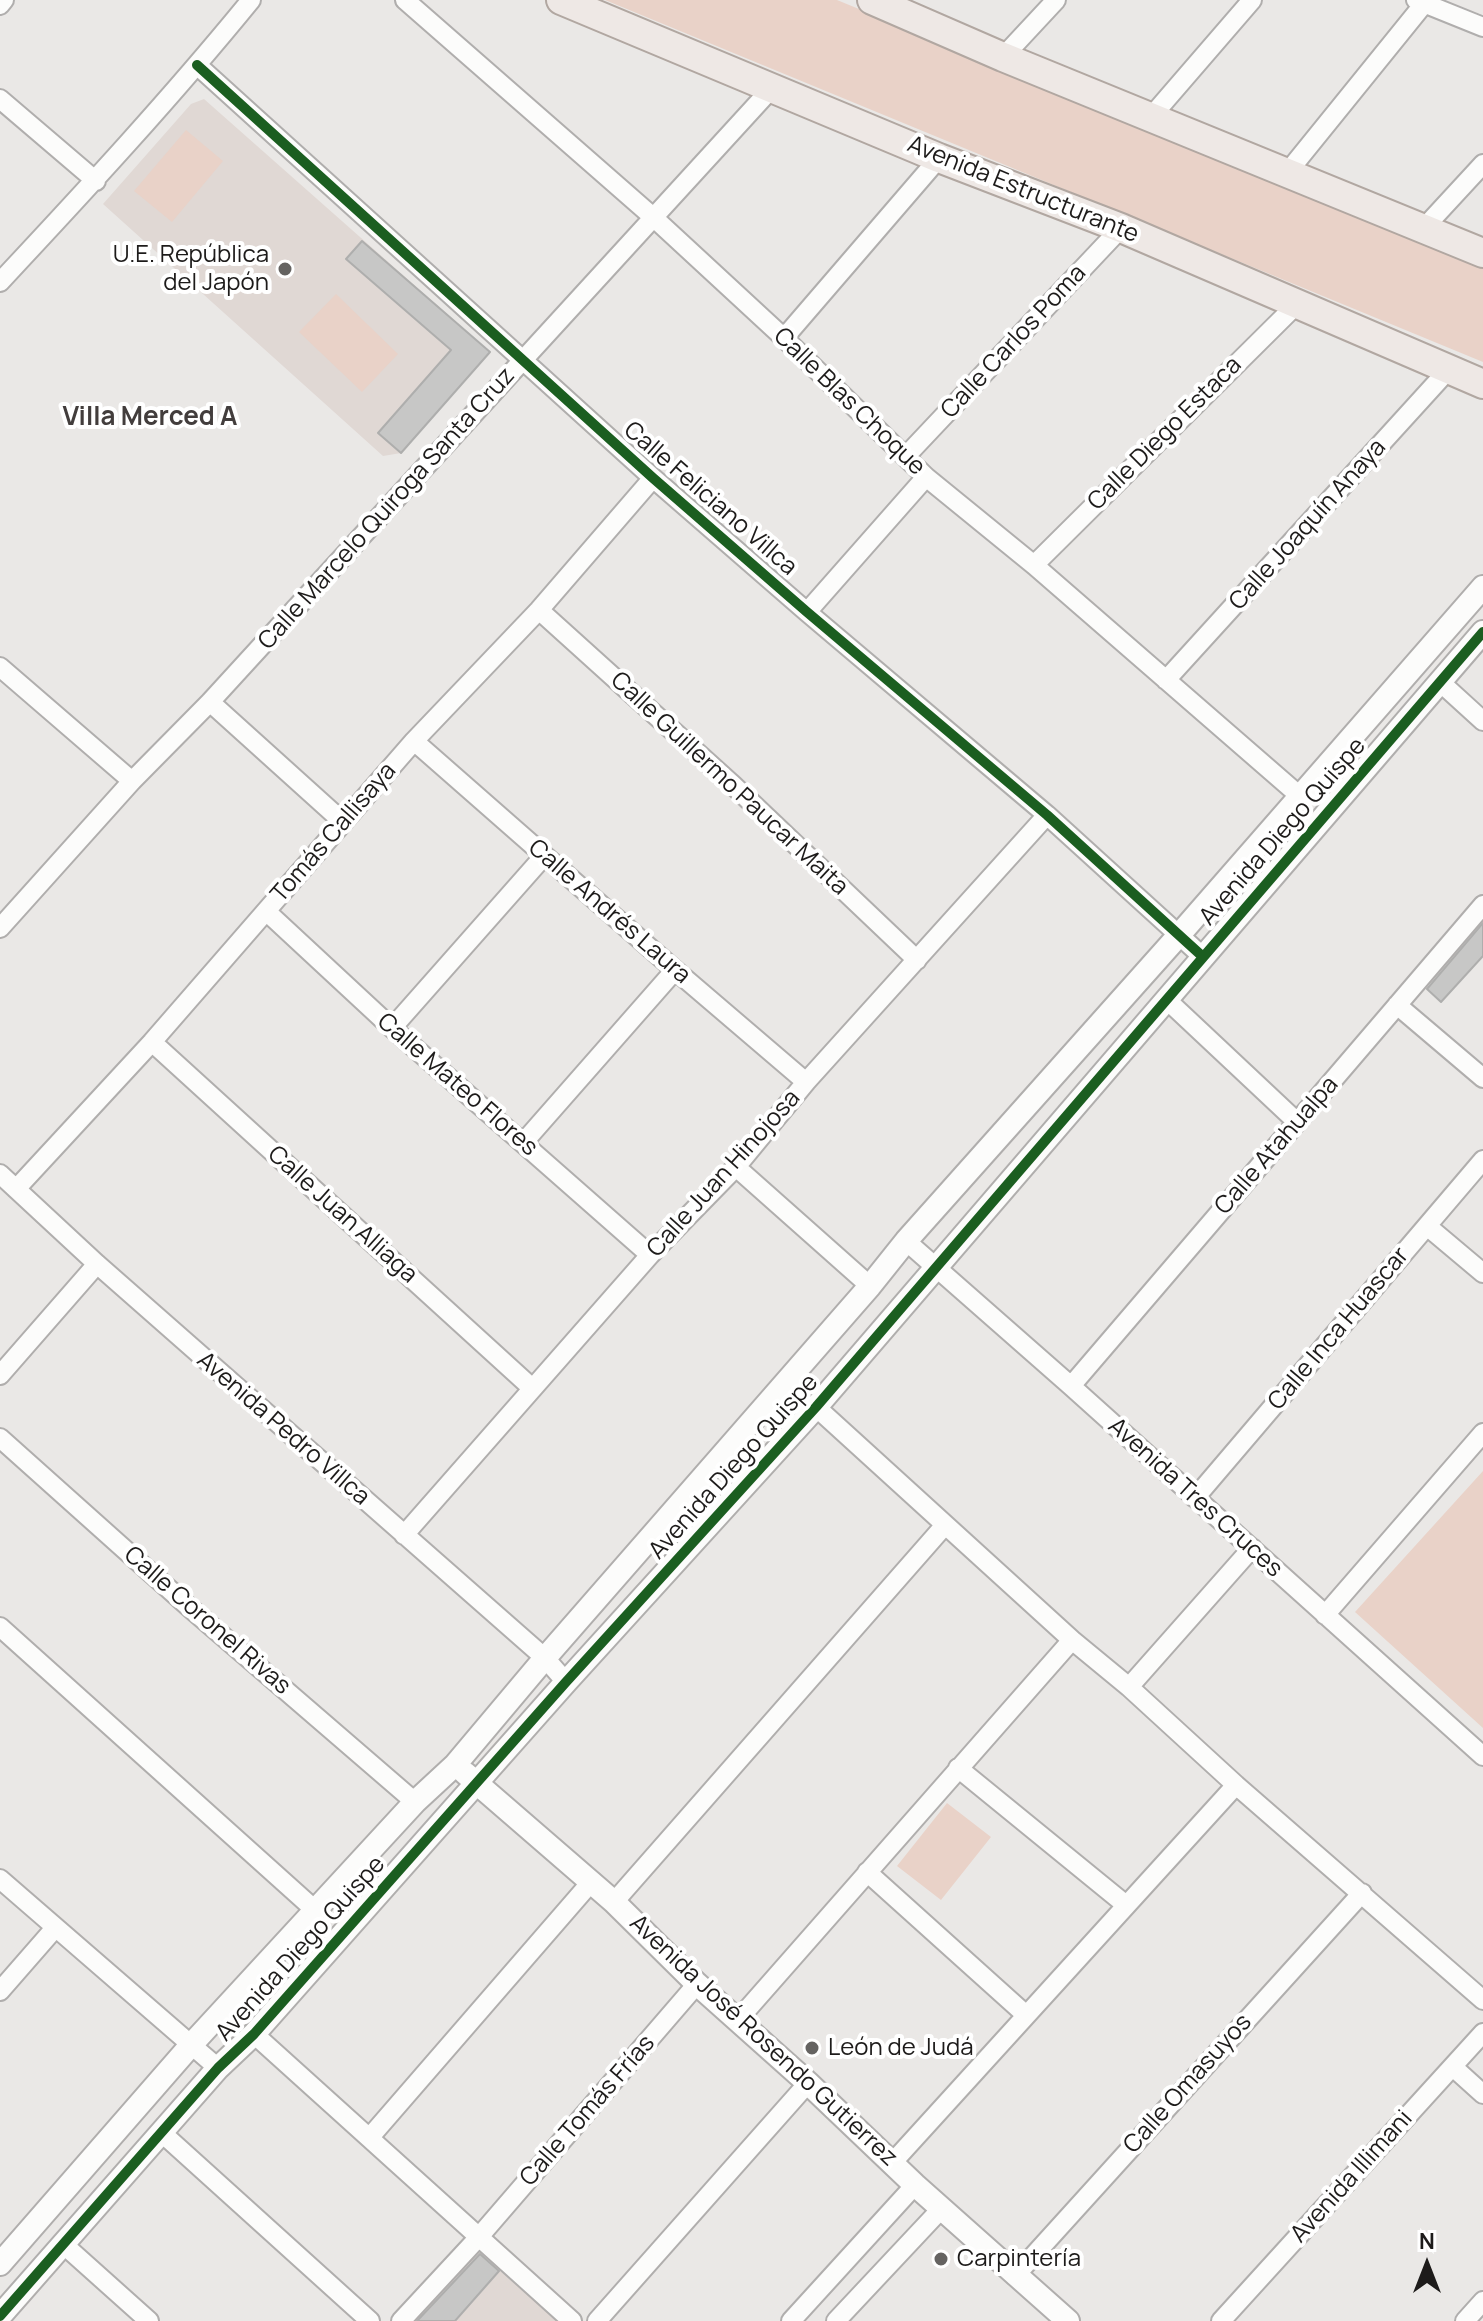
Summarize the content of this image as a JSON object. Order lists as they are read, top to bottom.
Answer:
{
  "streets": {
    "main road": ["Avenida Estructurante"],
    "street": [
      "Calle Carlos Poma",
      "Calle Blas Choque",
      "Calle Diego Estaca",
      "Calle Feliciano Villca",
      "Calle Marcelo Quiroga Santa Cruz",
      "Calle Joaquín Anaya",
      "Calle Guillermo Paucar Maita",
      "Avenida Diego Quispe",
      "Tomás Callisaya",
      "Calle Andrés Laura",
      "Calle Mateo Flores",
      "Calle Atahualpa",
      "Calle Juan Hinojosa",
      "Calle Juan Alliaga",
      "Calle Inca Huascar",
      "Avenida Pedro Villca",
      "Avenida Tres Cruces",
      "Calle Coronel Rivas",
      "Avenida José Rosendo Gutierrez",
      "Calle Omasuyos",
      "Calle Tomás Frías",
      "Avenida Illimani"
    ]
  },
  "crossings": [
    ["Avenida Estructurante", "Calle Carlos Poma"],
    ["Avenida Estructurante", "Calle Diego Estaca"],
    ["Avenida Estructurante", "Calle Marcelo Quiroga Santa Cruz"],
    ["Avenida Estructurante", "Calle Joaquín Anaya"],
    ["Calle Carlos Poma", "Calle Blas Choque"],
    ["Calle Blas Choque", "Calle Diego Estaca"],
    ["Calle Blas Choque", "Calle Marcelo Quiroga Santa Cruz"],
    ["Calle Blas Choque", "Calle Joaquín Anaya"],
    ["Calle Blas Choque", "Avenida Diego Quispe"],
    ["Calle Feliciano Villca", "Calle Marcelo Quiroga Santa Cruz"],
    ["Calle Feliciano Villca", "Avenida Diego Quispe"],
    ["Calle Feliciano Villca", "Tomás Callisaya"],
    ["Calle Feliciano Villca", "Calle Juan Hinojosa"],
    ["Calle Guillermo Paucar Maita", "Tomás Callisaya"],
    ["Calle Guillermo Paucar Maita", "Calle Juan Hinojosa"],
    ["Avenida Diego Quispe", "Avenida Pedro Villca"],
    ["Avenida Diego Quispe", "Avenida Tres Cruces"],
    ["Avenida Diego Quispe", "Calle Coronel Rivas"],
    ["Avenida Diego Quispe", "Avenida José Rosendo Gutierrez"],
    ["Tomás Callisaya", "Calle Andrés Laura"],
    ["Tomás Callisaya", "Calle Mateo Flores"],
    ["Tomás Callisaya", "Calle Juan Alliaga"],
    ["Tomás Callisaya", "Avenida Pedro Villca"],
    ["Calle Andrés Laura", "Calle Juan Hinojosa"],
    ["Calle Mateo Flores", "Calle Juan Hinojosa"],
    ["Calle Atahualpa", "Avenida Tres Cruces"],
    ["Calle Juan Hinojosa", "Calle Juan Alliaga"],
    ["Calle Juan Hinojosa", "Avenida Pedro Villca"],
    ["Calle Inca Huascar", "Avenida Tres Cruces"],
    ["Avenida José Rosendo Gutierrez", "Calle Omasuyos"],
    ["Avenida José Rosendo Gutierrez", "Calle Tomás Frías"]
  ],
  "districts": ["Villa Merced A"],
  "places": ["U.E. República del Japón", "León de Judá", "Carpintería"],
  "north": "top"
}
